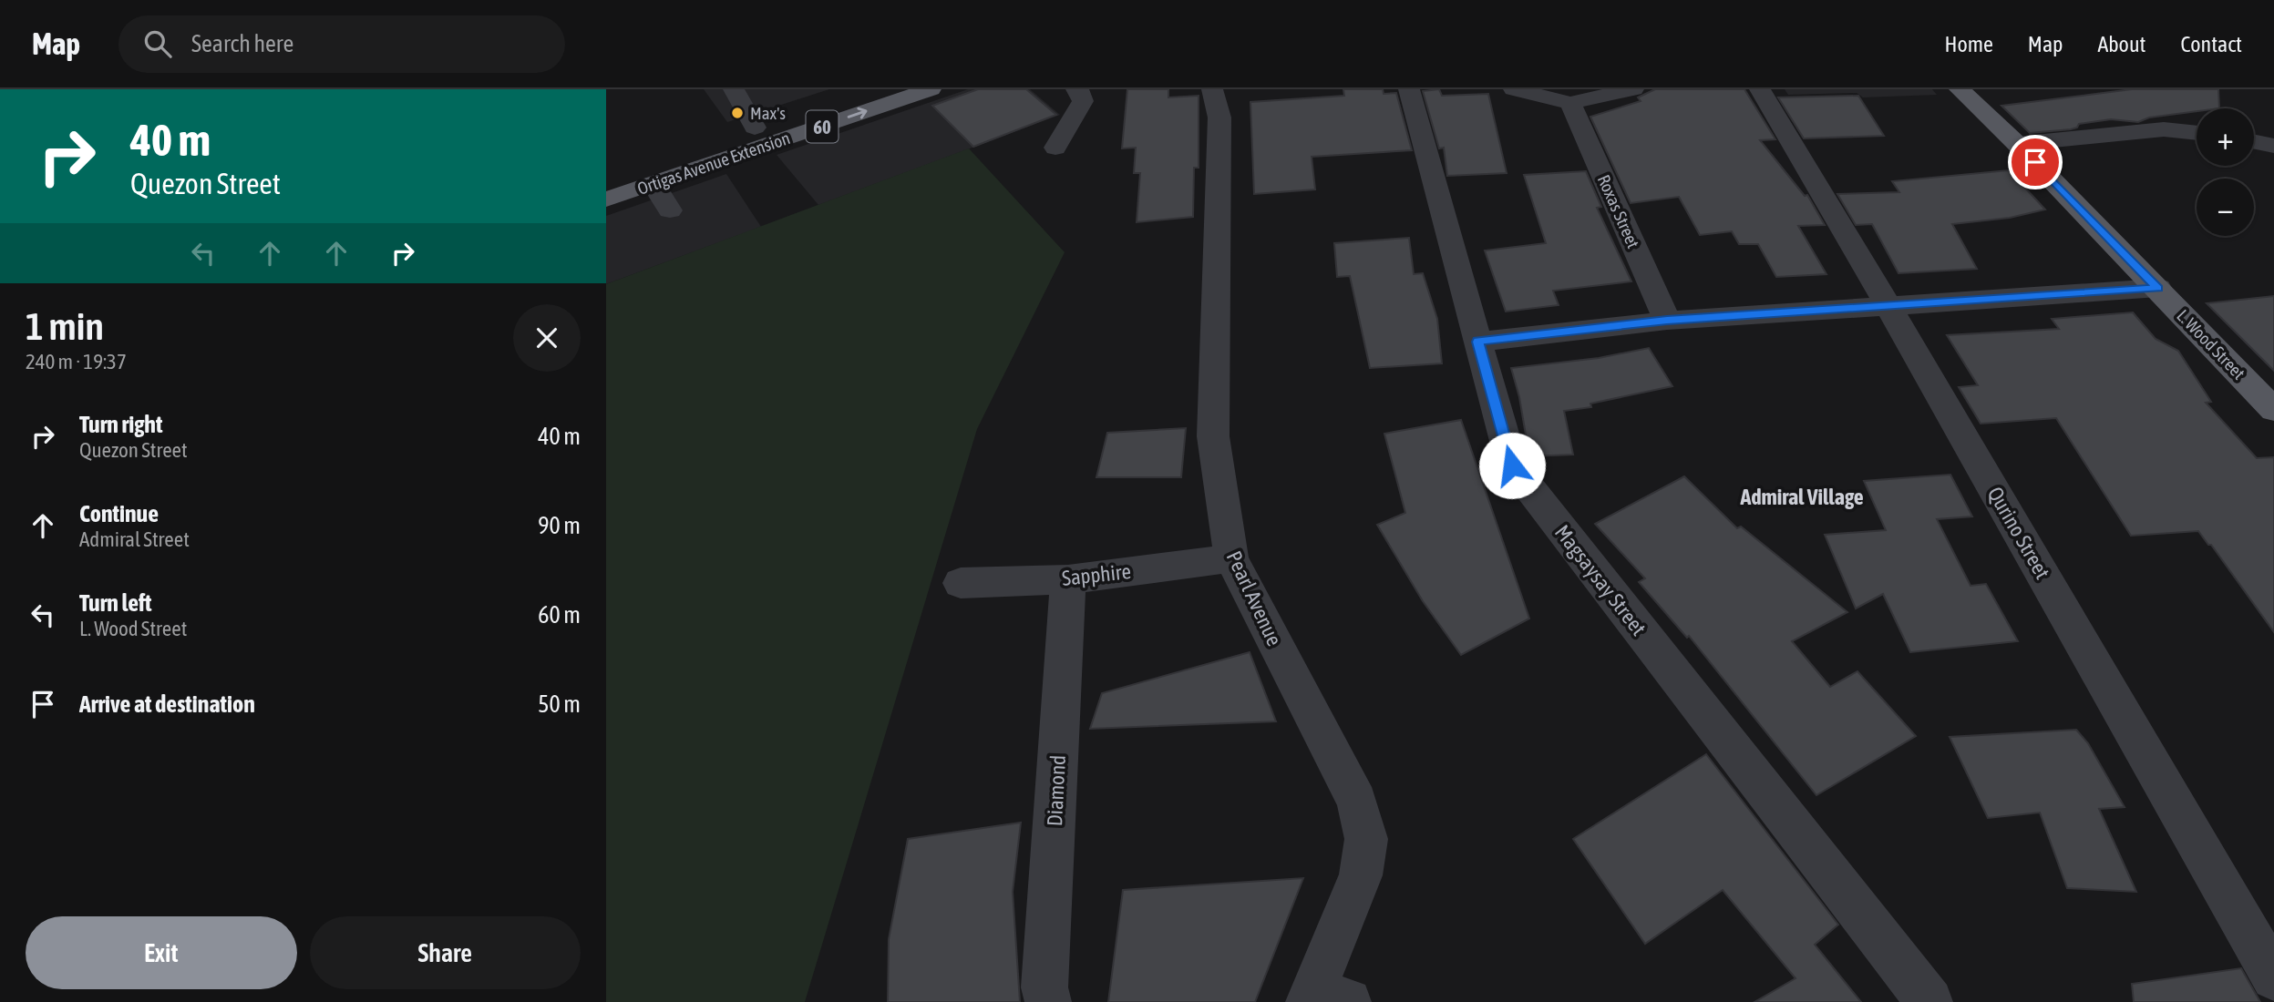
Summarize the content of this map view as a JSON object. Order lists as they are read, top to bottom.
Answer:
{
  "streets": {
    "main road": ["60", "Ortigas Avenue Extension", "L. Wood Street"],
    "street": [
      "Roxas Street",
      "Qurino Street",
      "Sapphire",
      "Magsaysay Street",
      "Pearl Avenue",
      "Diamond"
    ]
  },
  "crossings": [
    ["Sapphire", "Pearl Avenue"],
    ["Sapphire", "Diamond"]
  ],
  "districts": ["Admiral Village"],
  "places": ["Max's"],
  "page": {
    "header": "Map",
    "search": "Search here",
    "nav": [
      "Home",
      "Map",
      "About",
      "Contact"
    ],
    "turn": ["40 m", "Quezon Street"],
    "map_buttons": ["+", "−"],
    "heading": ["1 min", "240 m · 19:37"],
    "list": [
      {
        "name": "Turn right",
        "note": "Quezon Street",
        "value": "40 m"
      },
      {
        "name": "Continue",
        "note": "Admiral Street",
        "value": "90 m"
      },
      {
        "name": "Turn left",
        "note": "L. Wood Street",
        "value": "60 m"
      },
      {
        "name": "Arrive at destination",
        "value": "50 m"
      }
    ],
    "buttons": ["Exit", "Share"]
  }
}
